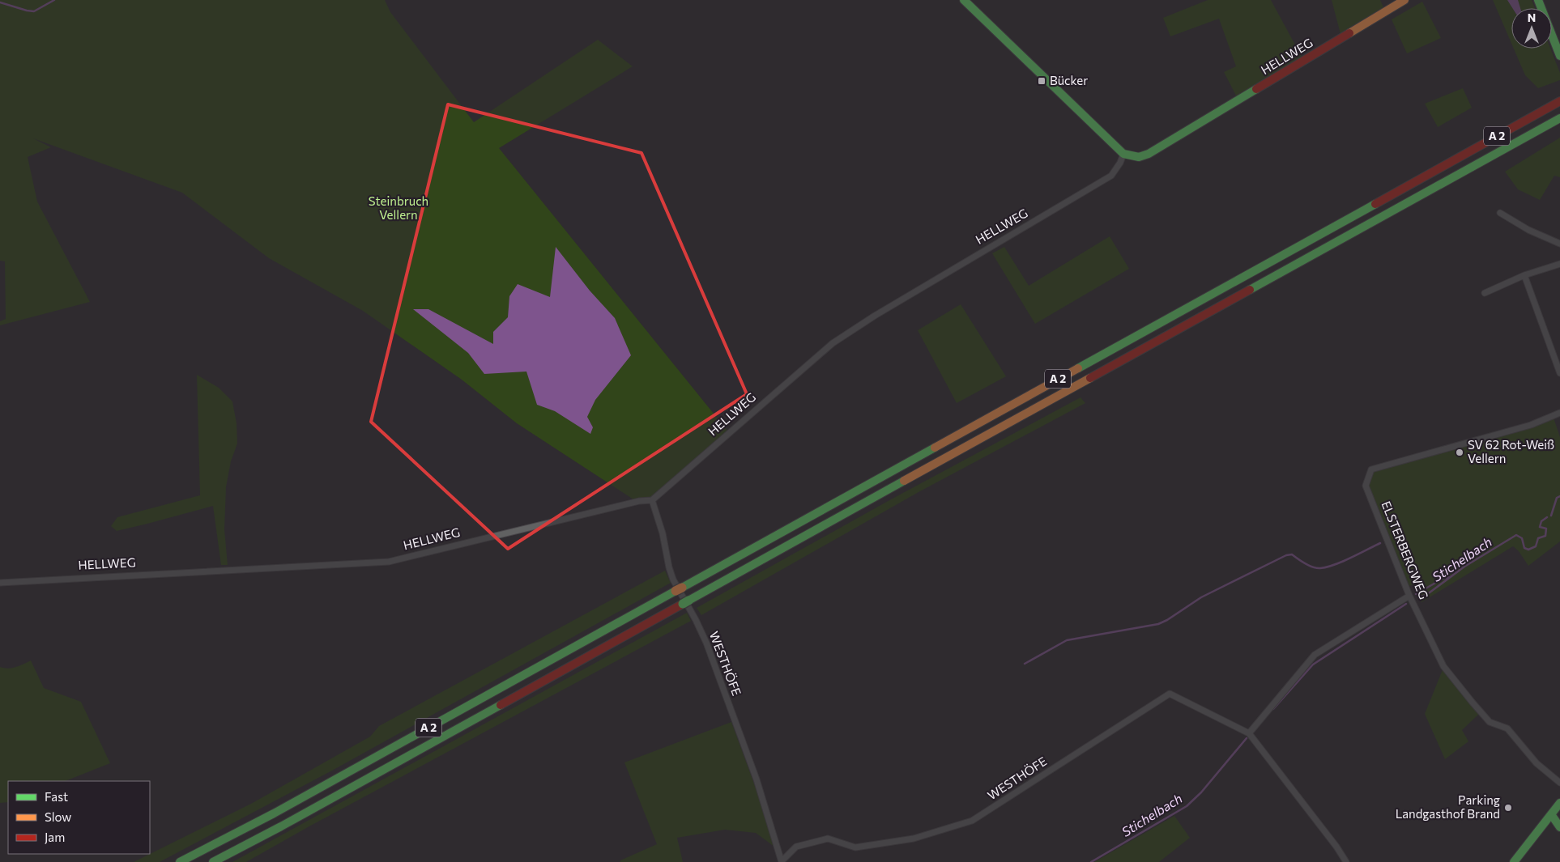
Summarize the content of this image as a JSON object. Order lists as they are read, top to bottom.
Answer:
{
  "streets": {
    "main road": ["HELLWEG", "A 2"],
    "street": ["ELSTERBERGWEG", "WESTHÖFE"]
  },
  "crossings": [
    ["HELLWEG", "WESTHÖFE"]
  ],
  "water": ["Stichelbach"],
  "parks": ["Steinbruch Vellern"],
  "places": {
    "transit": ["Bücker"],
    "other": ["SV 62 Rot-Weiß Vellern", "Parking Landgasthof Brand"]
  },
  "legend": ["Fast", "Slow", "Jam"],
  "north": "top"
}
